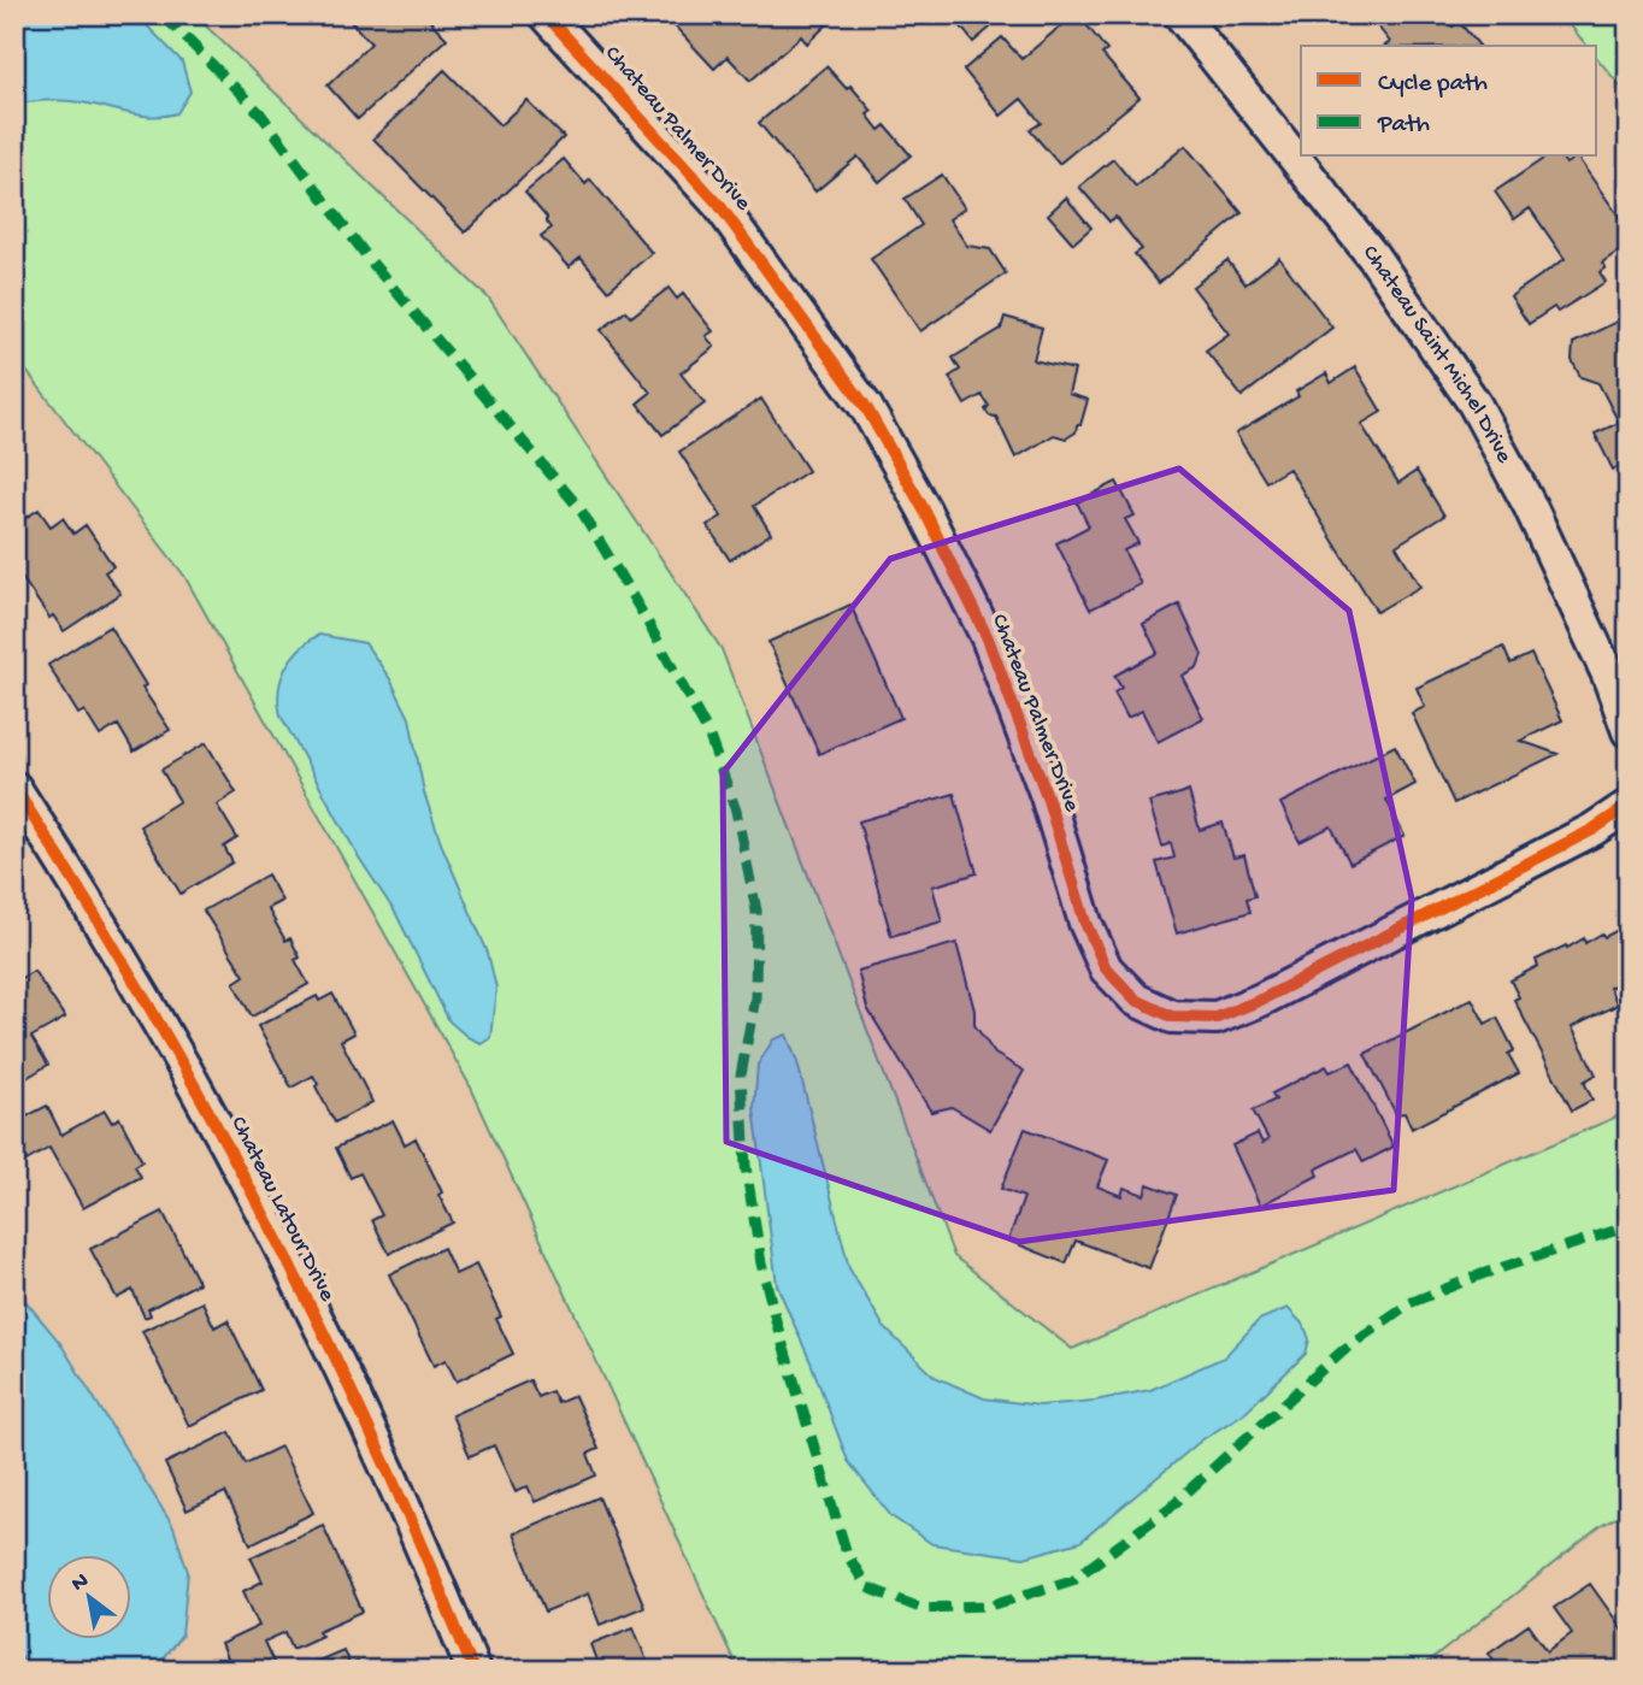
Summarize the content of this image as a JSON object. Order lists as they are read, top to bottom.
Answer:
{
  "streets": {
    "street": ["Chateau Palmer Drive", "Chateau Saint Michel Drive", "Chateau Latour Drive"]
  },
  "legend": ["Cycle path", "Path"],
  "north": "top left"
}
